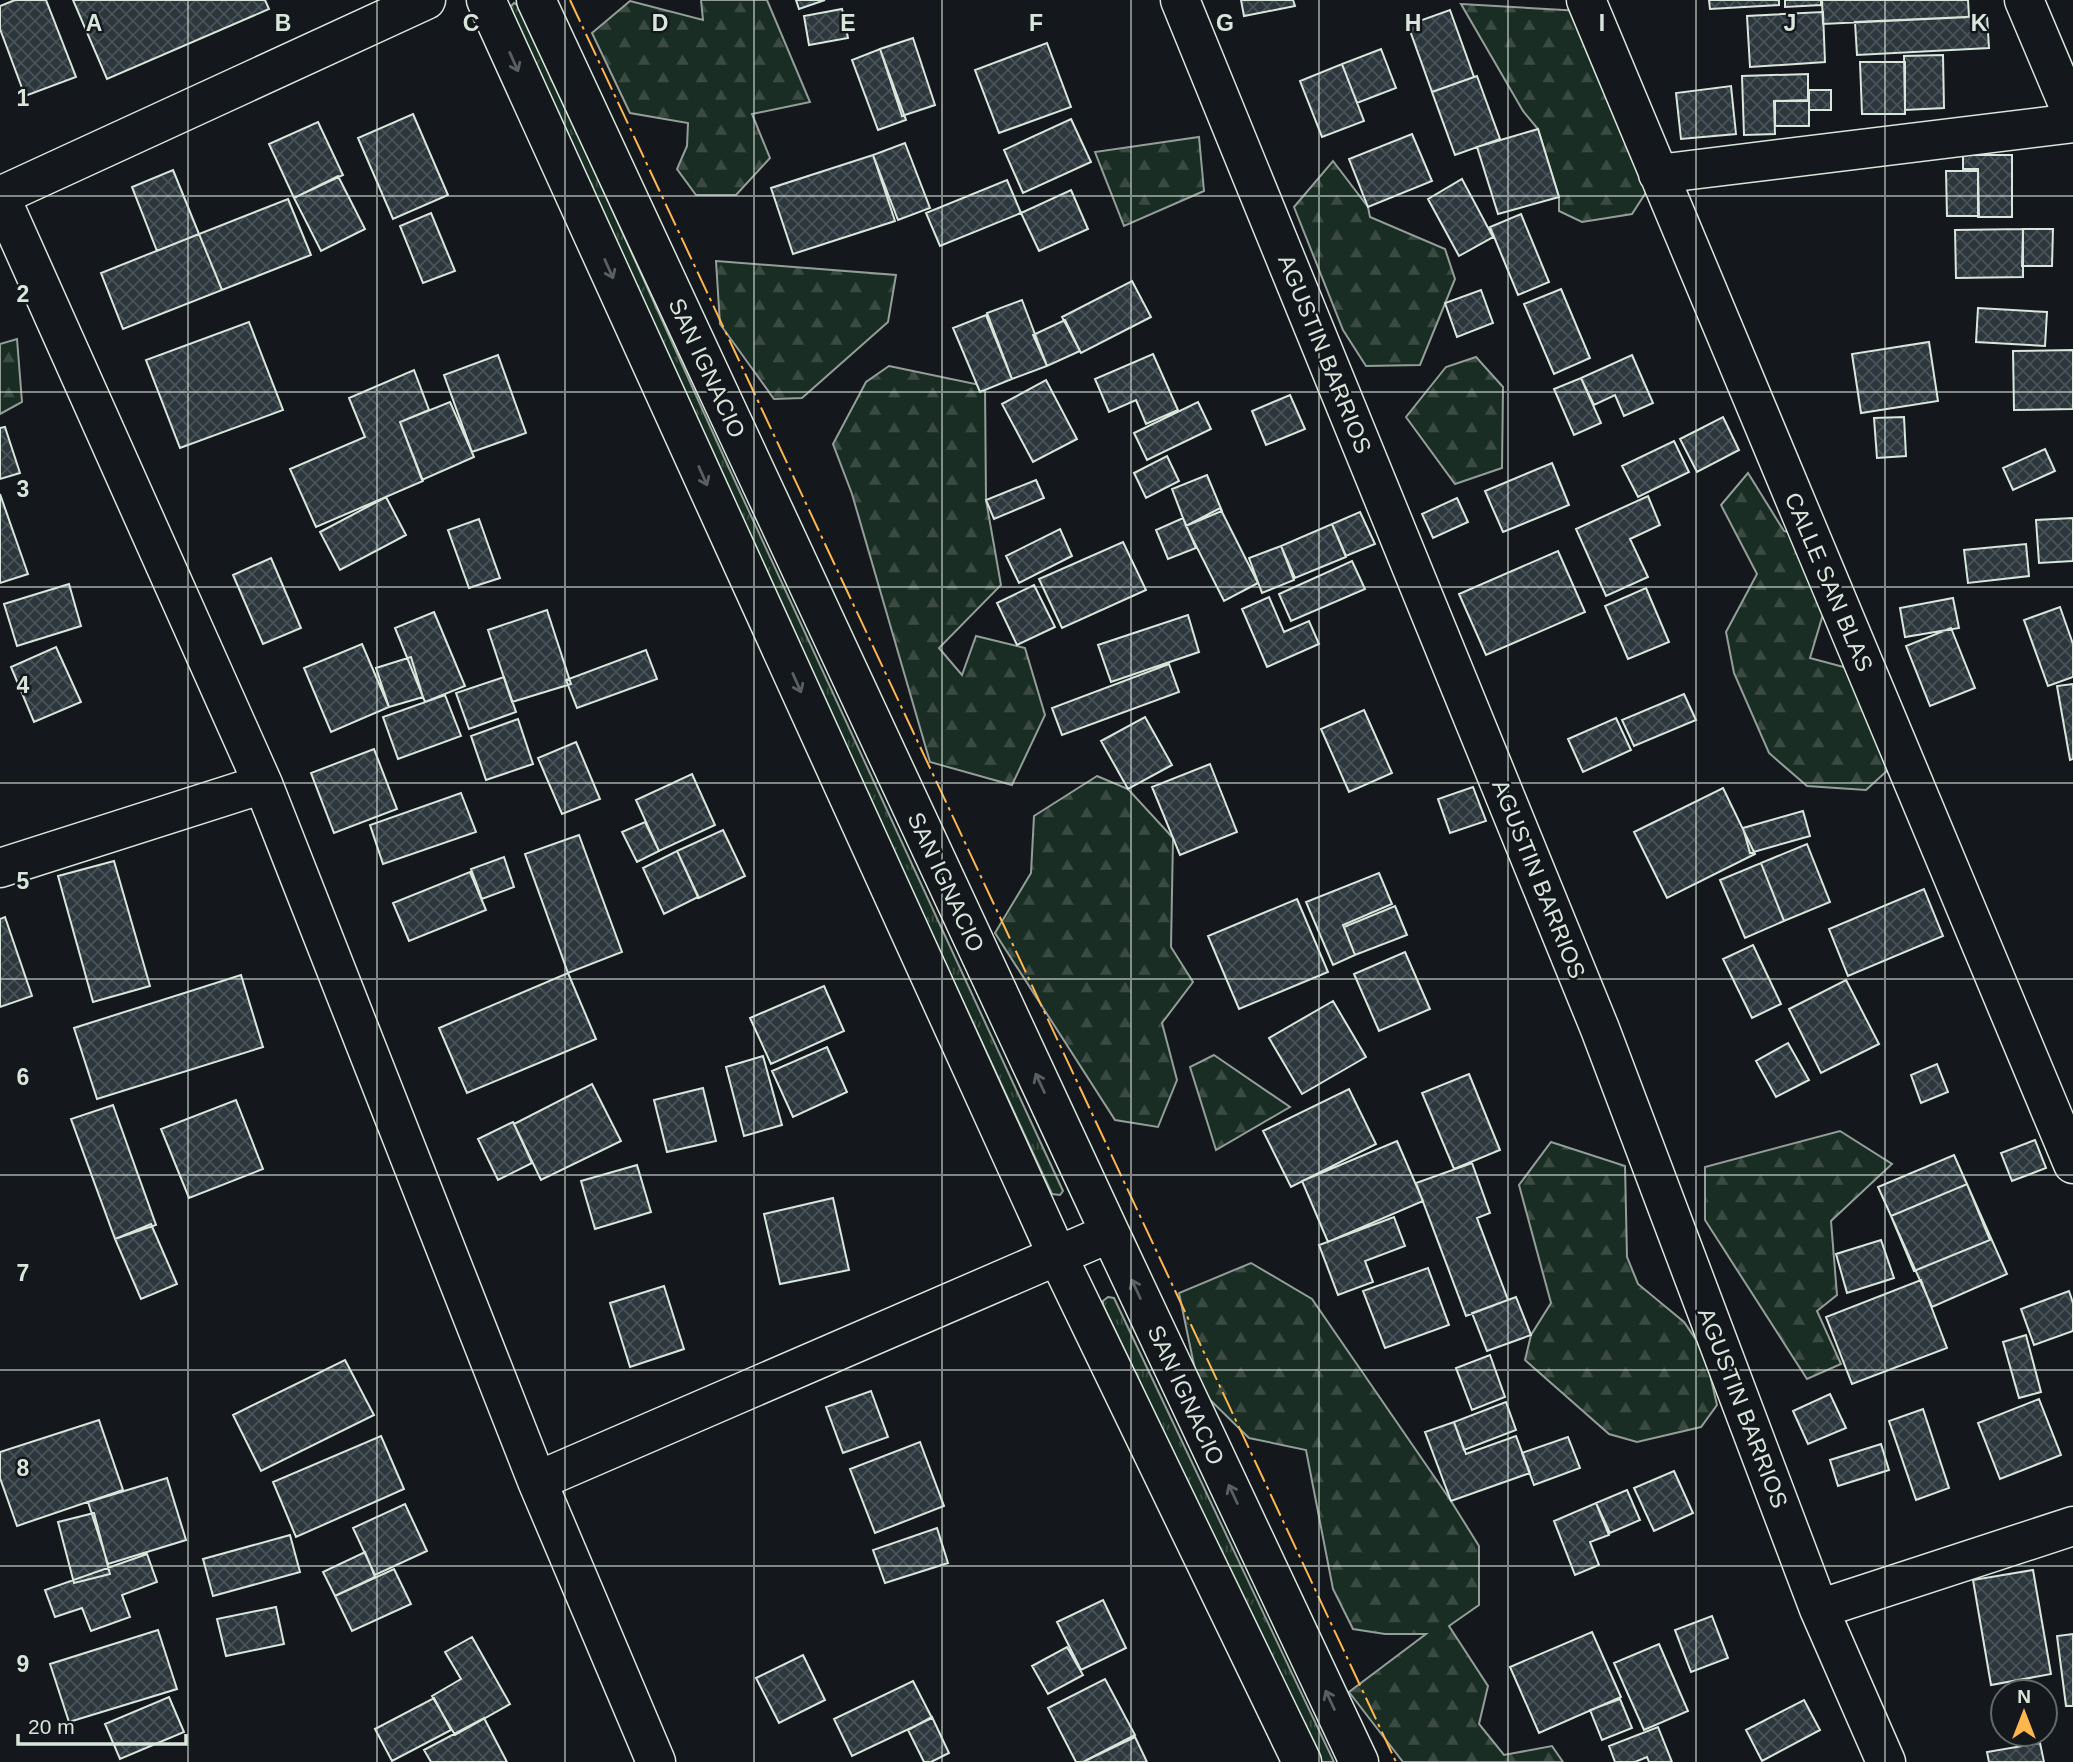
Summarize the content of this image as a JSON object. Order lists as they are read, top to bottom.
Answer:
{
  "streets": {
    "street": ["AGUSTIN BARRIOS", "SAN IGNACIO", "CALLE SAN BLAS"]
  },
  "scale_bar": "20 m",
  "north": "top",
  "grid": {
    "columns": [
      "A",
      "B",
      "C",
      "D",
      "E",
      "F",
      "G",
      "H",
      "I",
      "J",
      "K"
    ],
    "rows": [
      "1",
      "2",
      "3",
      "4",
      "5",
      "6",
      "7",
      "8",
      "9"
    ]
  }
}
